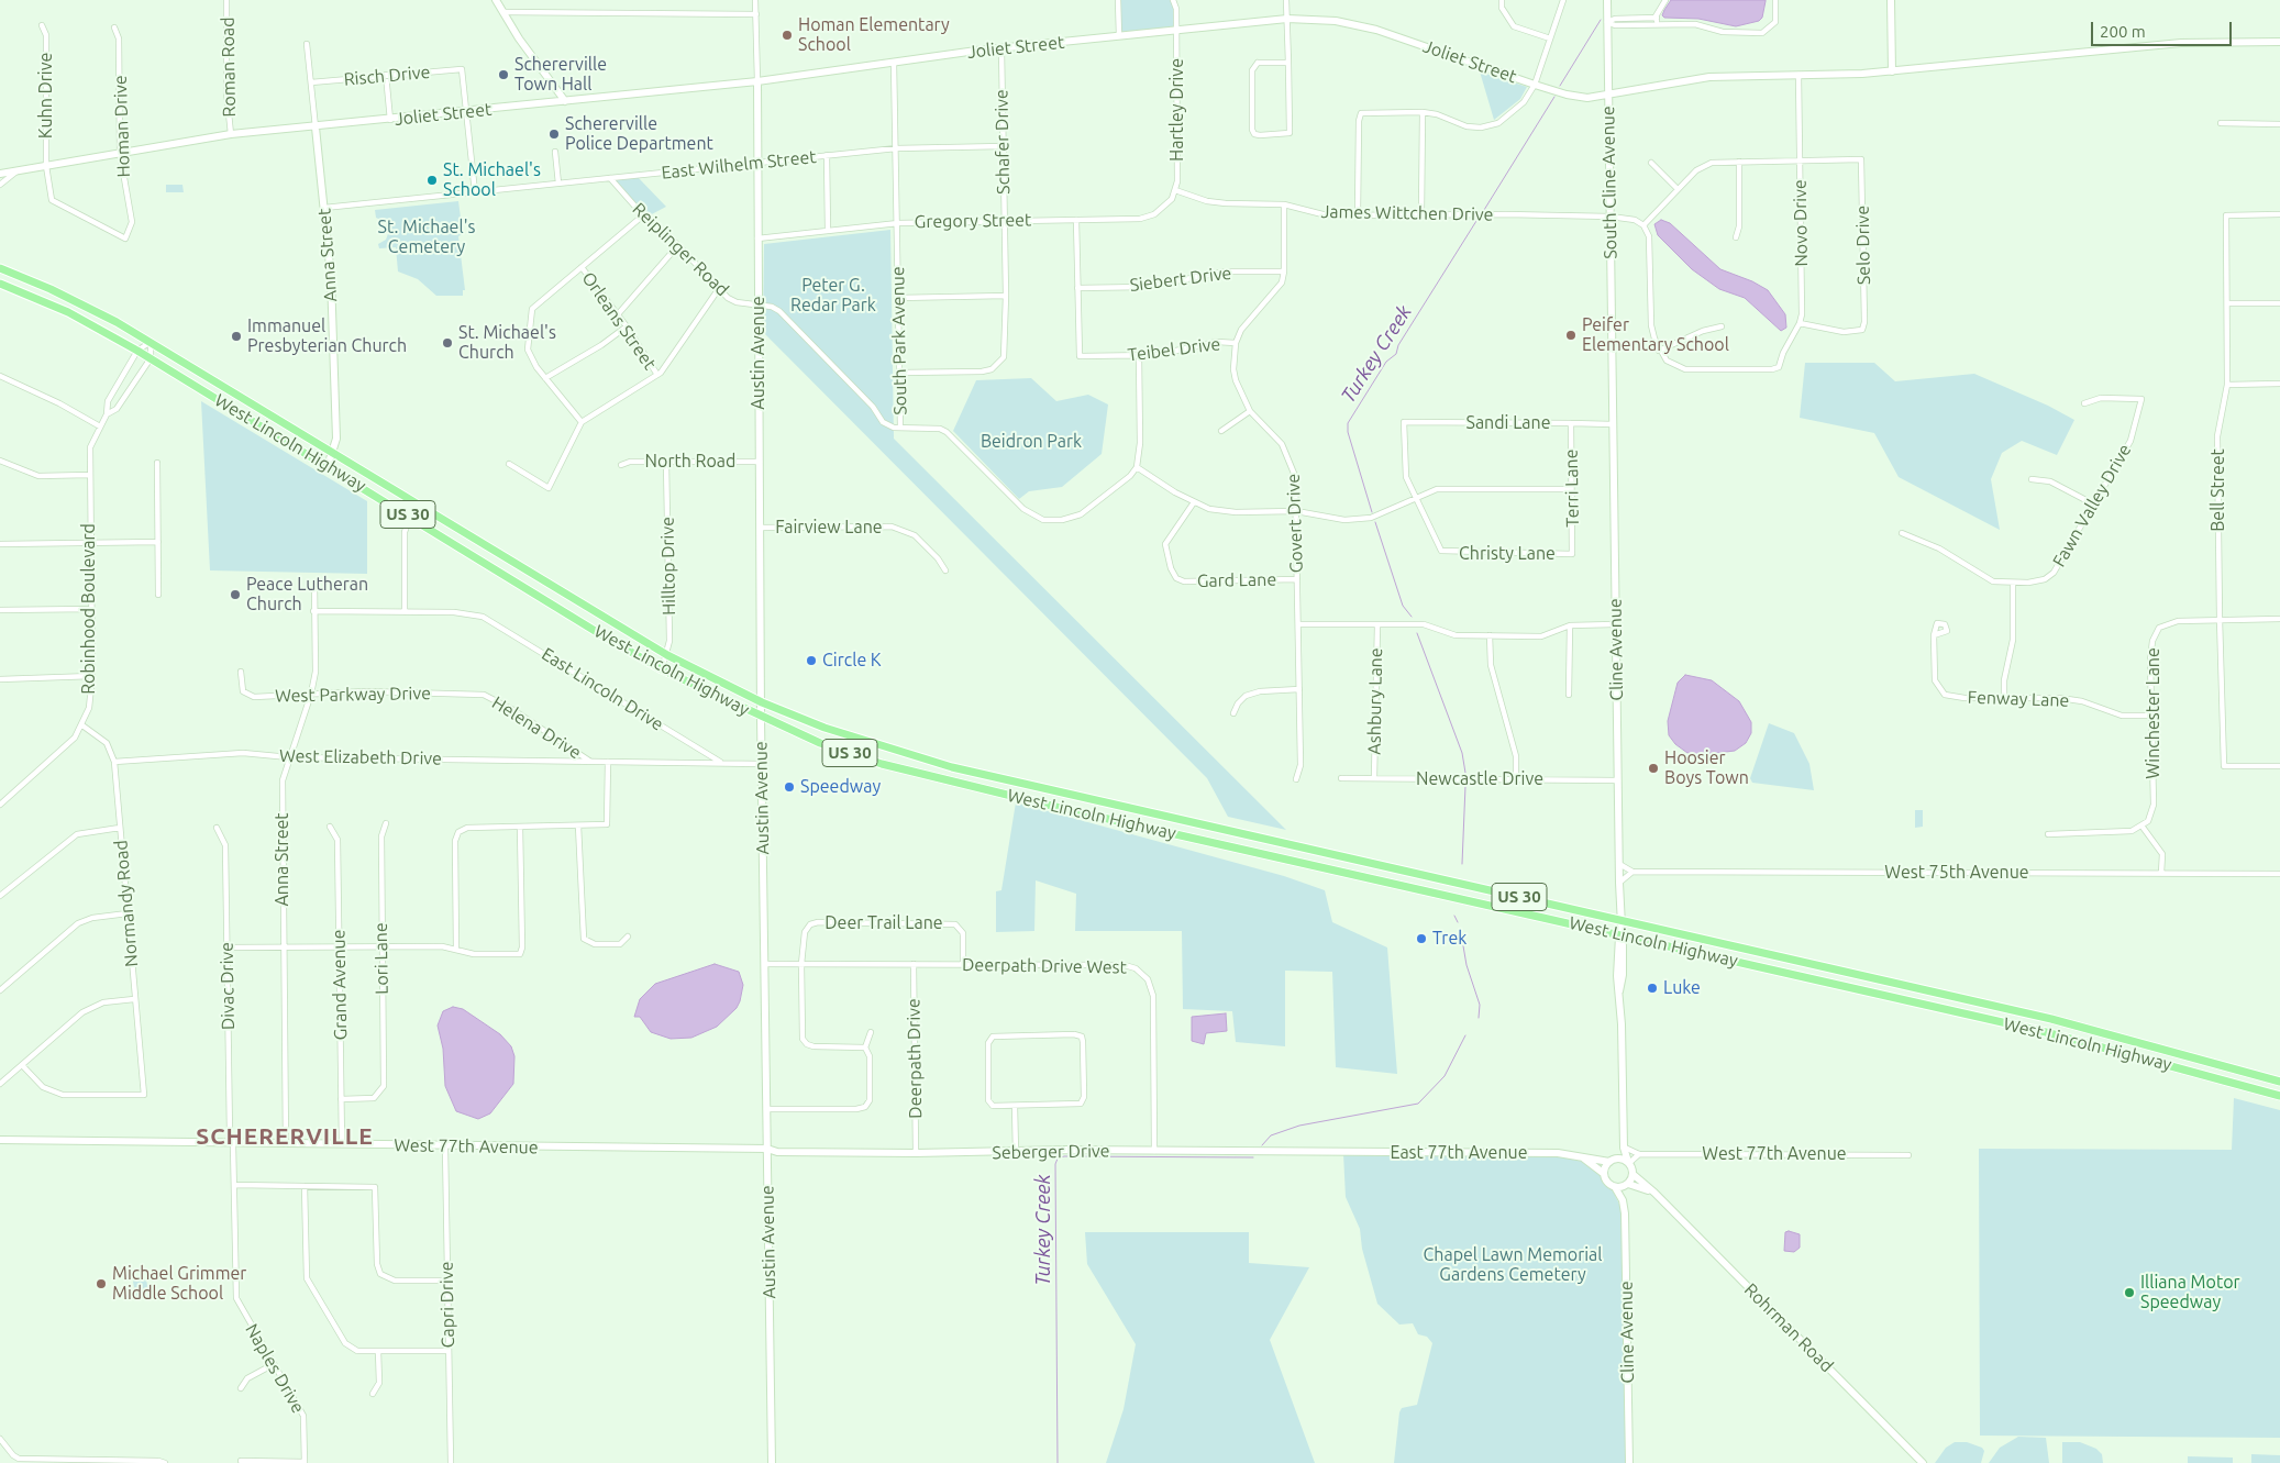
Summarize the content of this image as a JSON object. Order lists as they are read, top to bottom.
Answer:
{
  "streets": {
    "main road": ["West Lincoln Highway", "US 30"],
    "street": [
      "Joliet Street",
      "Roman Road",
      "Risch Drive",
      "Kuhn Drive",
      "Hartley Drive",
      "Homan Drive",
      "Schafer Drive",
      "East Wilhelm Street",
      "South Cline Avenue",
      "James Wittchen Drive",
      "Gregory Street",
      "Novo Drive",
      "Selo Drive",
      "Reiplinger Road",
      "Anna Street",
      "Siebert Drive",
      "Orleans Street",
      "South Park Avenue",
      "Teibel Drive",
      "Austin Avenue",
      "Sandi Lane",
      "North Road",
      "Terri Lane",
      "Bell Street",
      "Fawn Valley Drive",
      "Govert Drive",
      "Fairview Lane",
      "Christy Lane",
      "Hilltop Drive",
      "Gard Lane",
      "Robinhood Boulevard",
      "Cline Avenue",
      "East Lincoln Drive",
      "West Parkway Drive",
      "Fenway Lane",
      "Ashbury Lane",
      "Winchester Lane",
      "Helena Drive",
      "West Elizabeth Drive",
      "Newcastle Drive",
      "West 75th Avenue",
      "Normandy Road",
      "Deer Trail Lane",
      "Lori Lane",
      "Deerpath Drive West",
      "Grand Avenue",
      "Divac Drive",
      "Deerpath Drive",
      "West 77th Avenue",
      "Seberger Drive",
      "East 77th Avenue",
      "Capri Drive",
      "Rohrman Road",
      "Naples Drive"
    ]
  },
  "crossings": [
    ["Joliet Street", "Roman Road"],
    ["Joliet Street", "Risch Drive"],
    ["Joliet Street", "Kuhn Drive"],
    ["Joliet Street", "Hartley Drive"],
    ["Joliet Street", "Homan Drive"],
    ["Joliet Street", "Schafer Drive"],
    ["Joliet Street", "South Cline Avenue"],
    ["Joliet Street", "Novo Drive"],
    ["Joliet Street", "Anna Street"],
    ["Joliet Street", "South Park Avenue"],
    ["Joliet Street", "Austin Avenue"],
    ["Risch Drive", "Anna Street"],
    ["Kuhn Drive", "Homan Drive"],
    ["Hartley Drive", "James Wittchen Drive"],
    ["Hartley Drive", "Gregory Street"],
    ["Schafer Drive", "East Wilhelm Street"],
    ["Schafer Drive", "Gregory Street"],
    ["Schafer Drive", "South Park Avenue"],
    ["East Wilhelm Street", "Reiplinger Road"],
    ["East Wilhelm Street", "Anna Street"],
    ["East Wilhelm Street", "South Park Avenue"],
    ["East Wilhelm Street", "Austin Avenue"],
    ["South Cline Avenue", "James Wittchen Drive"],
    ["South Cline Avenue", "Cline Avenue"],
    ["James Wittchen Drive", "Gregory Street"],
    ["James Wittchen Drive", "Govert Drive"],
    ["Gregory Street", "South Park Avenue"],
    ["Gregory Street", "Austin Avenue"],
    ["Novo Drive", "Selo Drive"],
    ["Reiplinger Road", "South Park Avenue"],
    ["Reiplinger Road", "Austin Avenue"],
    ["Anna Street", "West Lincoln Highway"],
    ["Anna Street", "West Parkway Drive"],
    ["Anna Street", "West Elizabeth Drive"],
    ["Anna Street", "West 77th Avenue"],
    ["Siebert Drive", "Teibel Drive"],
    ["Siebert Drive", "Govert Drive"],
    ["Teibel Drive", "Govert Drive"],
    ["Austin Avenue", "West Lincoln Highway"],
    ["Austin Avenue", "North Road"],
    ["Austin Avenue", "Fairview Lane"],
    ["Austin Avenue", "West Elizabeth Drive"],
    ["Austin Avenue", "Deerpath Drive West"],
    ["Austin Avenue", "West 77th Avenue"],
    ["Austin Avenue", "Seberger Drive"],
    ["Sandi Lane", "Terri Lane"],
    ["Sandi Lane", "Christy Lane"],
    ["Sandi Lane", "Cline Avenue"],
    ["West Lincoln Highway", "Hilltop Drive"],
    ["West Lincoln Highway", "Robinhood Boulevard"],
    ["West Lincoln Highway", "Cline Avenue"],
    ["North Road", "Hilltop Drive"],
    ["Terri Lane", "Christy Lane"],
    ["Bell Street", "Winchester Lane"],
    ["Govert Drive", "Gard Lane"],
    ["Robinhood Boulevard", "Normandy Road"],
    ["Cline Avenue", "Newcastle Drive"],
    ["Cline Avenue", "West 77th Avenue"],
    ["Cline Avenue", "East 77th Avenue"],
    ["Cline Avenue", "Rohrman Road"],
    ["East Lincoln Drive", "West Elizabeth Drive"],
    ["West Parkway Drive", "Helena Drive"],
    ["Fenway Lane", "Winchester Lane"],
    ["Ashbury Lane", "Newcastle Drive"],
    ["Helena Drive", "West Elizabeth Drive"],
    ["West Elizabeth Drive", "Normandy Road"],
    ["Deer Trail Lane", "Deerpath Drive West"],
    ["Lori Lane", "Grand Avenue"],
    ["Deerpath Drive West", "Deerpath Drive"],
    ["Deerpath Drive West", "Seberger Drive"],
    ["Grand Avenue", "West 77th Avenue"],
    ["Divac Drive", "West 77th Avenue"],
    ["Divac Drive", "Naples Drive"],
    ["Deerpath Drive", "Seberger Drive"],
    ["West 77th Avenue", "Seberger Drive"],
    ["West 77th Avenue", "Capri Drive"],
    ["West 77th Avenue", "Naples Drive"],
    ["Seberger Drive", "East 77th Avenue"],
    ["East 77th Avenue", "Rohrman Road"]
  ],
  "districts": ["SCHERERVILLE"],
  "water": ["Turkey Creek"],
  "parks": [
    "St. Michael's Cemetery",
    "Peter G. Redar Park",
    "Beidron Park",
    "Chapel Lawn Memorial Gardens Cemetery"
  ],
  "places": [
    "Homan Elementary School",
    "Schererville Town Hall",
    "Schererville Police Department",
    "St. Michael's School",
    "Peifer Elementary School",
    "Immanuel Presbyterian Church",
    "St. Michael's Church",
    "Peace Lutheran Church",
    "Circle K",
    "Hoosier Boys Town",
    "Speedway",
    "Trek",
    "Luke",
    "Michael Grimmer Middle School",
    "Illiana Motor Speedway"
  ],
  "scale_bar": "200 m"
}
